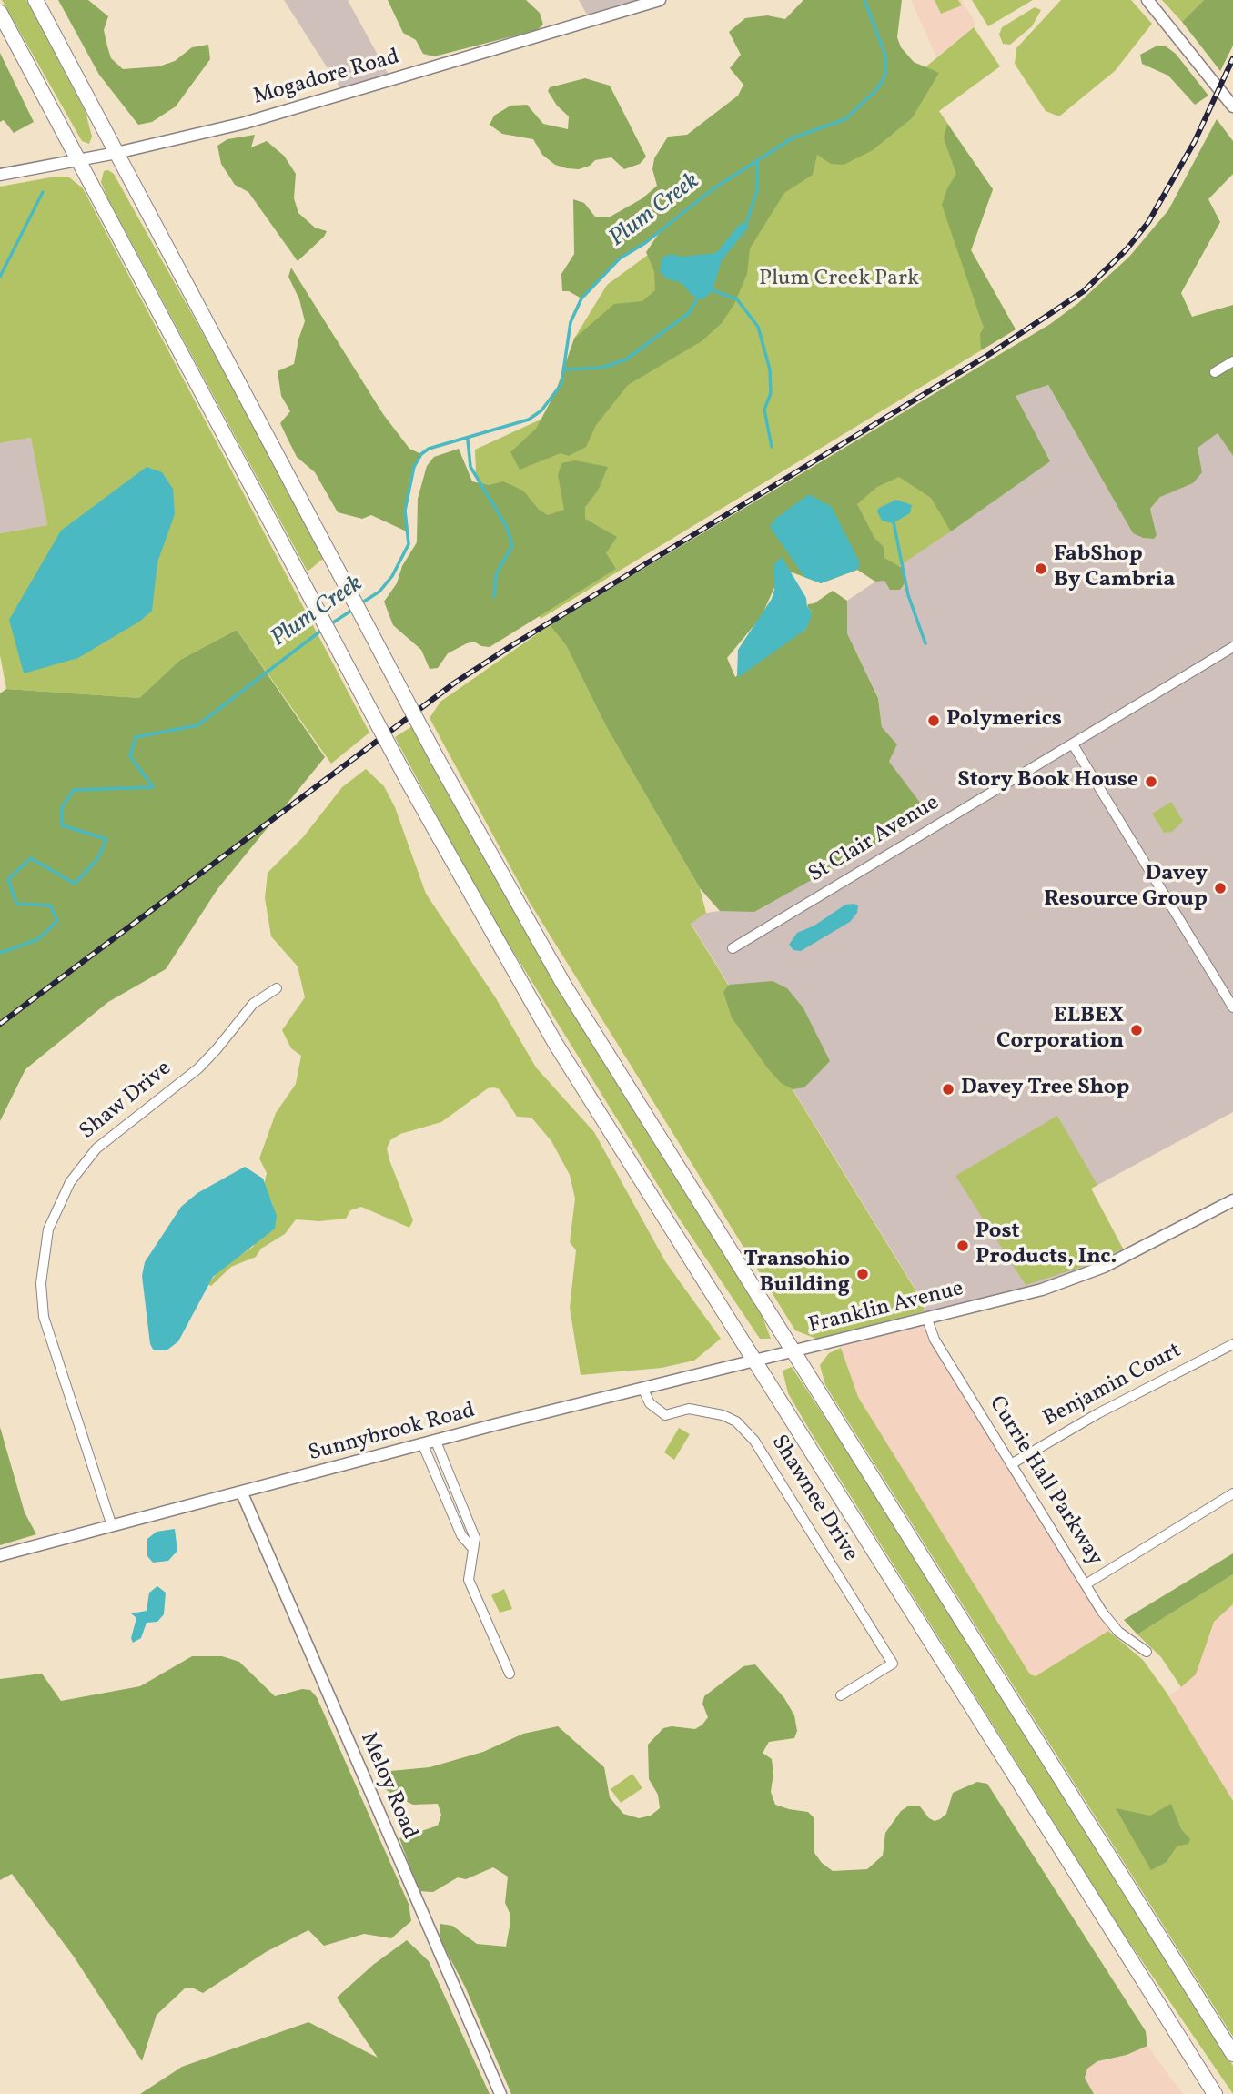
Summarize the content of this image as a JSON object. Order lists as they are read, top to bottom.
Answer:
{
  "streets": {
    "street": [
      "Mogadore Road",
      "St Clair Avenue",
      "Shaw Drive",
      "Franklin Avenue",
      "Benjamin Court",
      "Sunnybrook Road",
      "Currie Hall Parkway",
      "Shawnee Drive",
      "Meloy Road"
    ]
  },
  "crossings": [
    ["Shaw Drive", "Sunnybrook Road"],
    ["Franklin Avenue", "Sunnybrook Road"],
    ["Franklin Avenue", "Currie Hall Parkway"],
    ["Benjamin Court", "Currie Hall Parkway"],
    ["Sunnybrook Road", "Shawnee Drive"],
    ["Sunnybrook Road", "Meloy Road"]
  ],
  "water": ["Plum Creek"],
  "parks": ["Plum Creek Park"],
  "places": [
    "FabShop By Cambria",
    "Polymerics",
    "Story Book House",
    "Davey Resource Group",
    "ELBEX Corporation",
    "Davey Tree Shop",
    "Post Products, Inc.",
    "Transohio Building"
  ]
}
